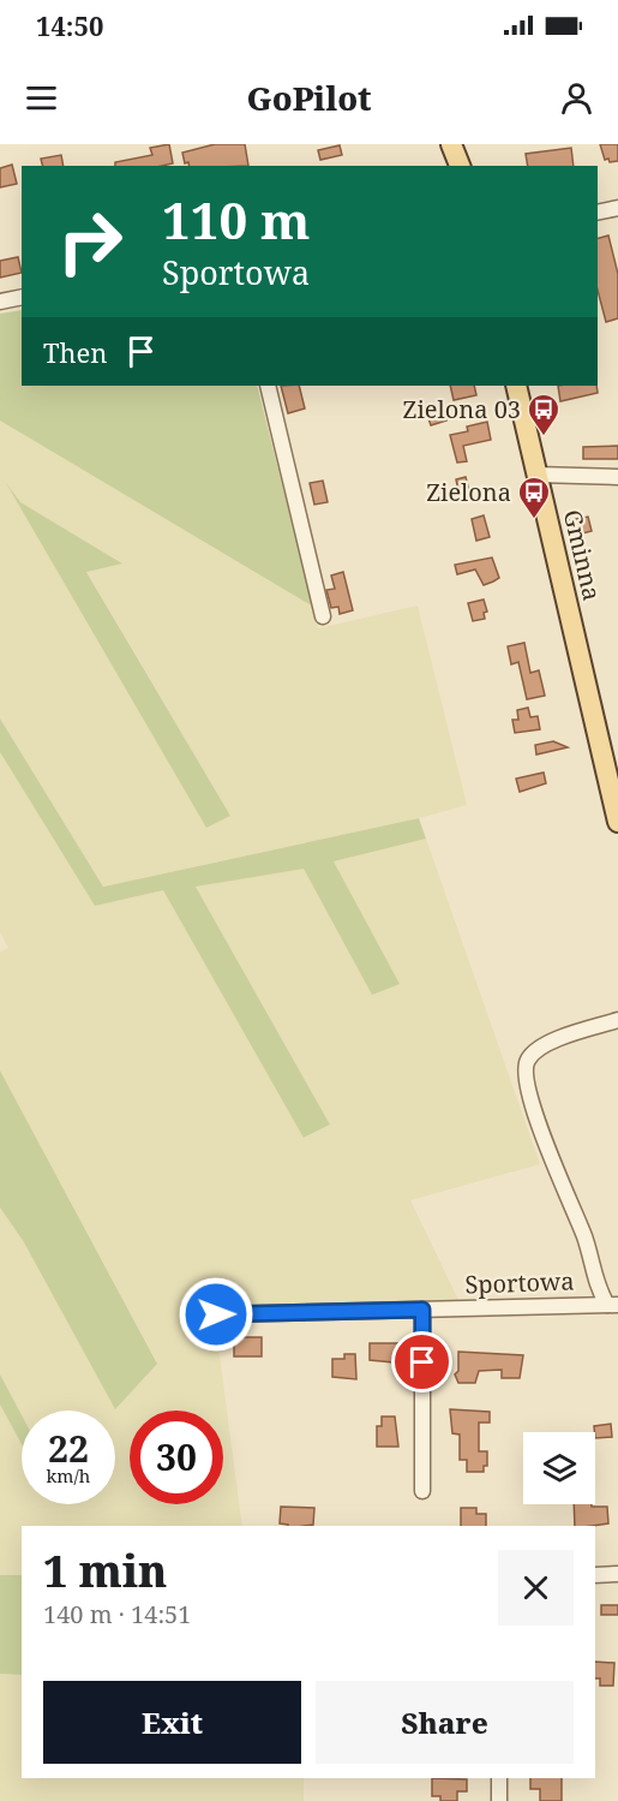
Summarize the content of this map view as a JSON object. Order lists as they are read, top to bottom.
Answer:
{
  "streets": {
    "main road": ["Gminna"],
    "street": ["Sportowa"]
  },
  "places": {
    "bus stop": ["Zielona 03", "Zielona"]
  },
  "page": {
    "status": "14:50",
    "header": "GoPilot",
    "turn": ["110 m", "Sportowa"],
    "then": "Then",
    "speed": "22 km/h",
    "limit": "30",
    "heading": ["1 min", "140 m · 14:51"],
    "buttons": ["Exit", "Share"]
  }
}
